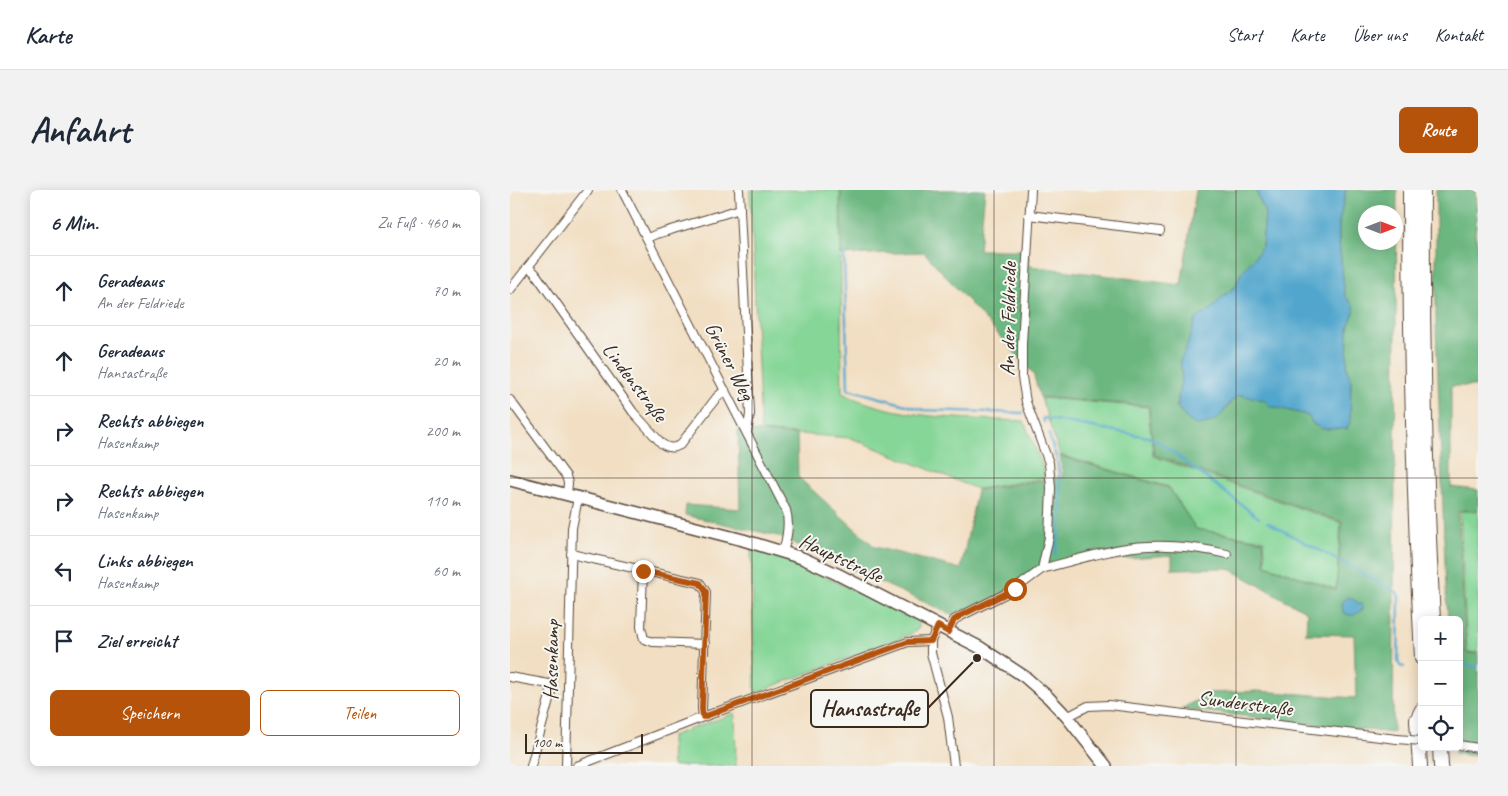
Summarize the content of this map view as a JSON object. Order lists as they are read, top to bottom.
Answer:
{
  "streets": {
    "street": [
      "An der Feldriede",
      "Grüner Weg",
      "Lindenstraße",
      "Hauptstraße",
      "Hasenkamp",
      "Sunderstraße"
    ]
  },
  "crossings": [
    ["Grüner Weg", "Lindenstraße"],
    ["Grüner Weg", "Hauptstraße"],
    ["Hauptstraße", "Hasenkamp"],
    ["Hauptstraße", "Sunderstraße"]
  ],
  "places": ["Hansastraße"],
  "scale_bar": "100 m",
  "north": "right",
  "page": {
    "header": "Karte",
    "nav": [
      "Start",
      "Karte",
      "Über uns",
      "Kontakt"
    ],
    "buttons": [
      "Route",
      ["Speichern", "Teilen"]
    ],
    "title": "Anfahrt",
    "heading": ["6 Min.", "Zu Fuß · 460 m"],
    "list": [
      ["Geradeaus", "An der Feldriede", "70 m"],
      ["Geradeaus", "Hansastraße", "20 m"],
      ["Rechts abbiegen", "Hasenkamp", "200 m"],
      ["Rechts abbiegen", "Hasenkamp", "110 m"],
      ["Links abbiegen", "Hasenkamp", "60 m"],
      "Ziel erreicht"
    ],
    "map_buttons": ["+", "−"],
    "scale": "100 m"
  }
}
